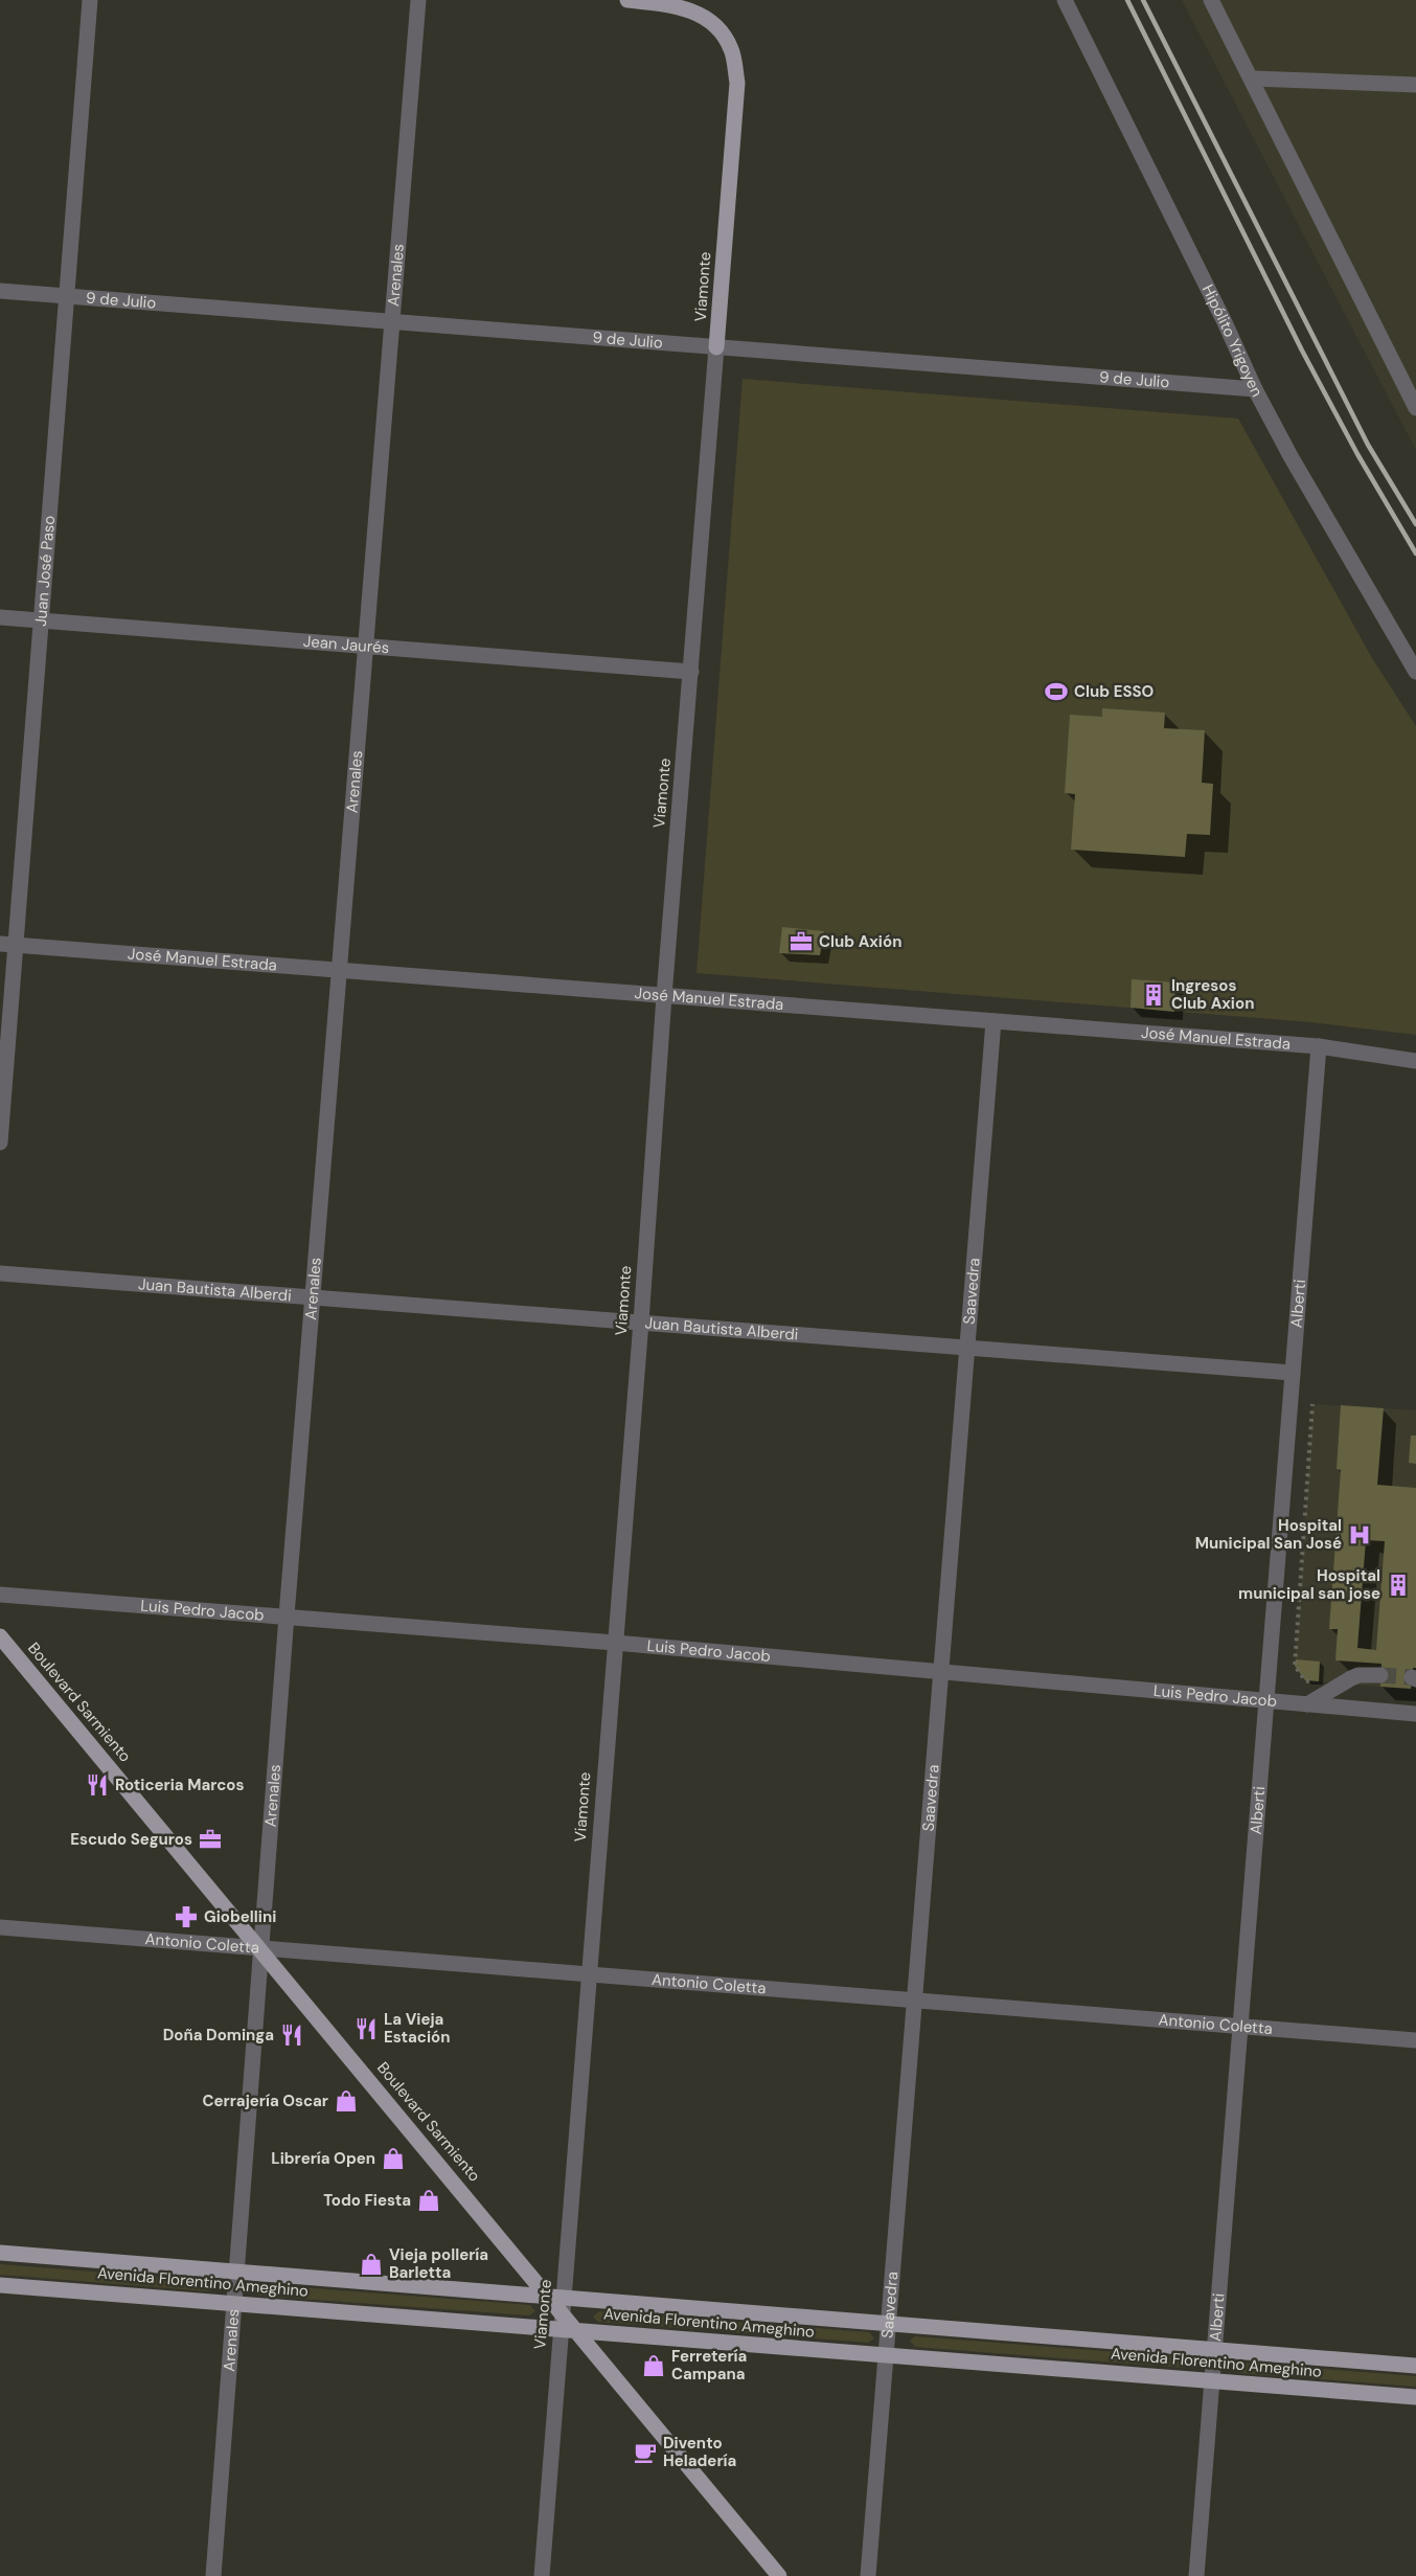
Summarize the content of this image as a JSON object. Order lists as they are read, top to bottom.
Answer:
{
  "streets": {
    "main road": ["Viamonte", "Boulevard Sarmiento", "Avenida Florentino Ameghino"],
    "street": [
      "Arenales",
      "9 de Julio",
      "Hipólito Yrigoyen",
      "Juan José Paso",
      "Jean Jaurés",
      "José Manuel Estrada",
      "Juan Bautista Alberdi",
      "Saavedra",
      "Alberti",
      "Luis Pedro Jacob",
      "Antonio Coletta"
    ]
  },
  "crossings": [
    ["Arenales", "9 de Julio"],
    ["Arenales", "Jean Jaurés"],
    ["Arenales", "José Manuel Estrada"],
    ["Arenales", "Juan Bautista Alberdi"],
    ["Arenales", "Luis Pedro Jacob"],
    ["Arenales", "Boulevard Sarmiento"],
    ["Arenales", "Antonio Coletta"],
    ["Arenales", "Avenida Florentino Ameghino"],
    ["Viamonte", "9 de Julio"],
    ["Viamonte", "Jean Jaurés"],
    ["Viamonte", "José Manuel Estrada"],
    ["Viamonte", "Juan Bautista Alberdi"],
    ["Viamonte", "Luis Pedro Jacob"],
    ["Viamonte", "Boulevard Sarmiento"],
    ["Viamonte", "Antonio Coletta"],
    ["Viamonte", "Avenida Florentino Ameghino"],
    ["9 de Julio", "Hipólito Yrigoyen"],
    ["9 de Julio", "Juan José Paso"],
    ["Juan José Paso", "Jean Jaurés"],
    ["Juan José Paso", "José Manuel Estrada"],
    ["José Manuel Estrada", "Saavedra"],
    ["José Manuel Estrada", "Alberti"],
    ["Juan Bautista Alberdi", "Saavedra"],
    ["Juan Bautista Alberdi", "Alberti"],
    ["Saavedra", "Luis Pedro Jacob"],
    ["Saavedra", "Antonio Coletta"],
    ["Saavedra", "Avenida Florentino Ameghino"],
    ["Alberti", "Luis Pedro Jacob"],
    ["Alberti", "Antonio Coletta"],
    ["Alberti", "Avenida Florentino Ameghino"],
    ["Boulevard Sarmiento", "Antonio Coletta"],
    ["Boulevard Sarmiento", "Avenida Florentino Ameghino"]
  ],
  "places": {
    "sports": ["Club ESSO"],
    "office": ["Club Axión", "Escudo Seguros"],
    "building": ["Ingresos Club Axion", "Hospital municipal san jose"],
    "hospital": ["Hospital Municipal San José"],
    "restaurant": ["Roticeria Marcos", "La Vieja Estación", "Doña Dominga"],
    "pharmacy": ["Giobellini"],
    "shop": [
      "Cerrajería Oscar",
      "Librería Open",
      "Todo Fiesta",
      "Vieja pollería Barletta",
      "Ferretería Campana"
    ],
    "cafe": ["Divento Heladería"]
  }
}
